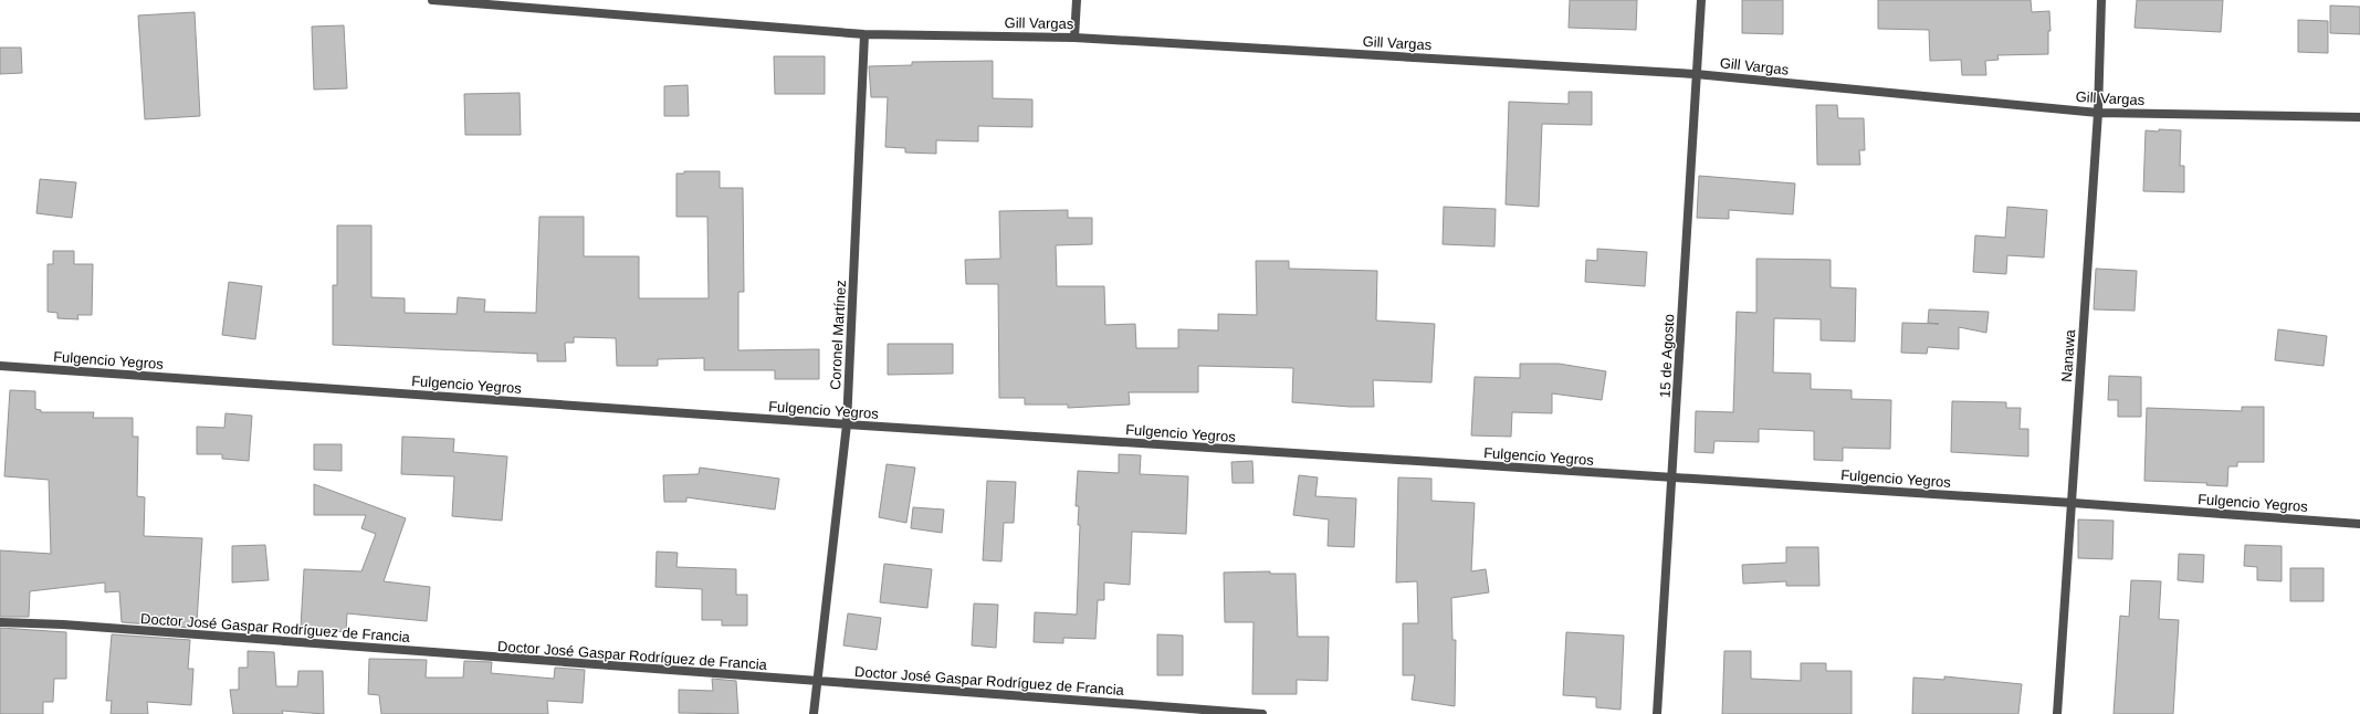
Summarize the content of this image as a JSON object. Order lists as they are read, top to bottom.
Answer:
{
  "streets": {
    "street": [
      "Gill Vargas",
      "Coronel Martínez",
      "15 de Agosto",
      "Nanawa",
      "Fulgencio Yegros",
      "Doctor José Gaspar Rodríguez de Francia"
    ]
  },
  "crossings": [
    ["Gill Vargas", "Coronel Martínez"],
    ["Gill Vargas", "15 de Agosto"],
    ["Gill Vargas", "Nanawa"],
    ["Coronel Martínez", "Fulgencio Yegros"],
    ["Coronel Martínez", "Doctor José Gaspar Rodríguez de Francia"],
    ["15 de Agosto", "Fulgencio Yegros"],
    ["Nanawa", "Fulgencio Yegros"]
  ]
}
